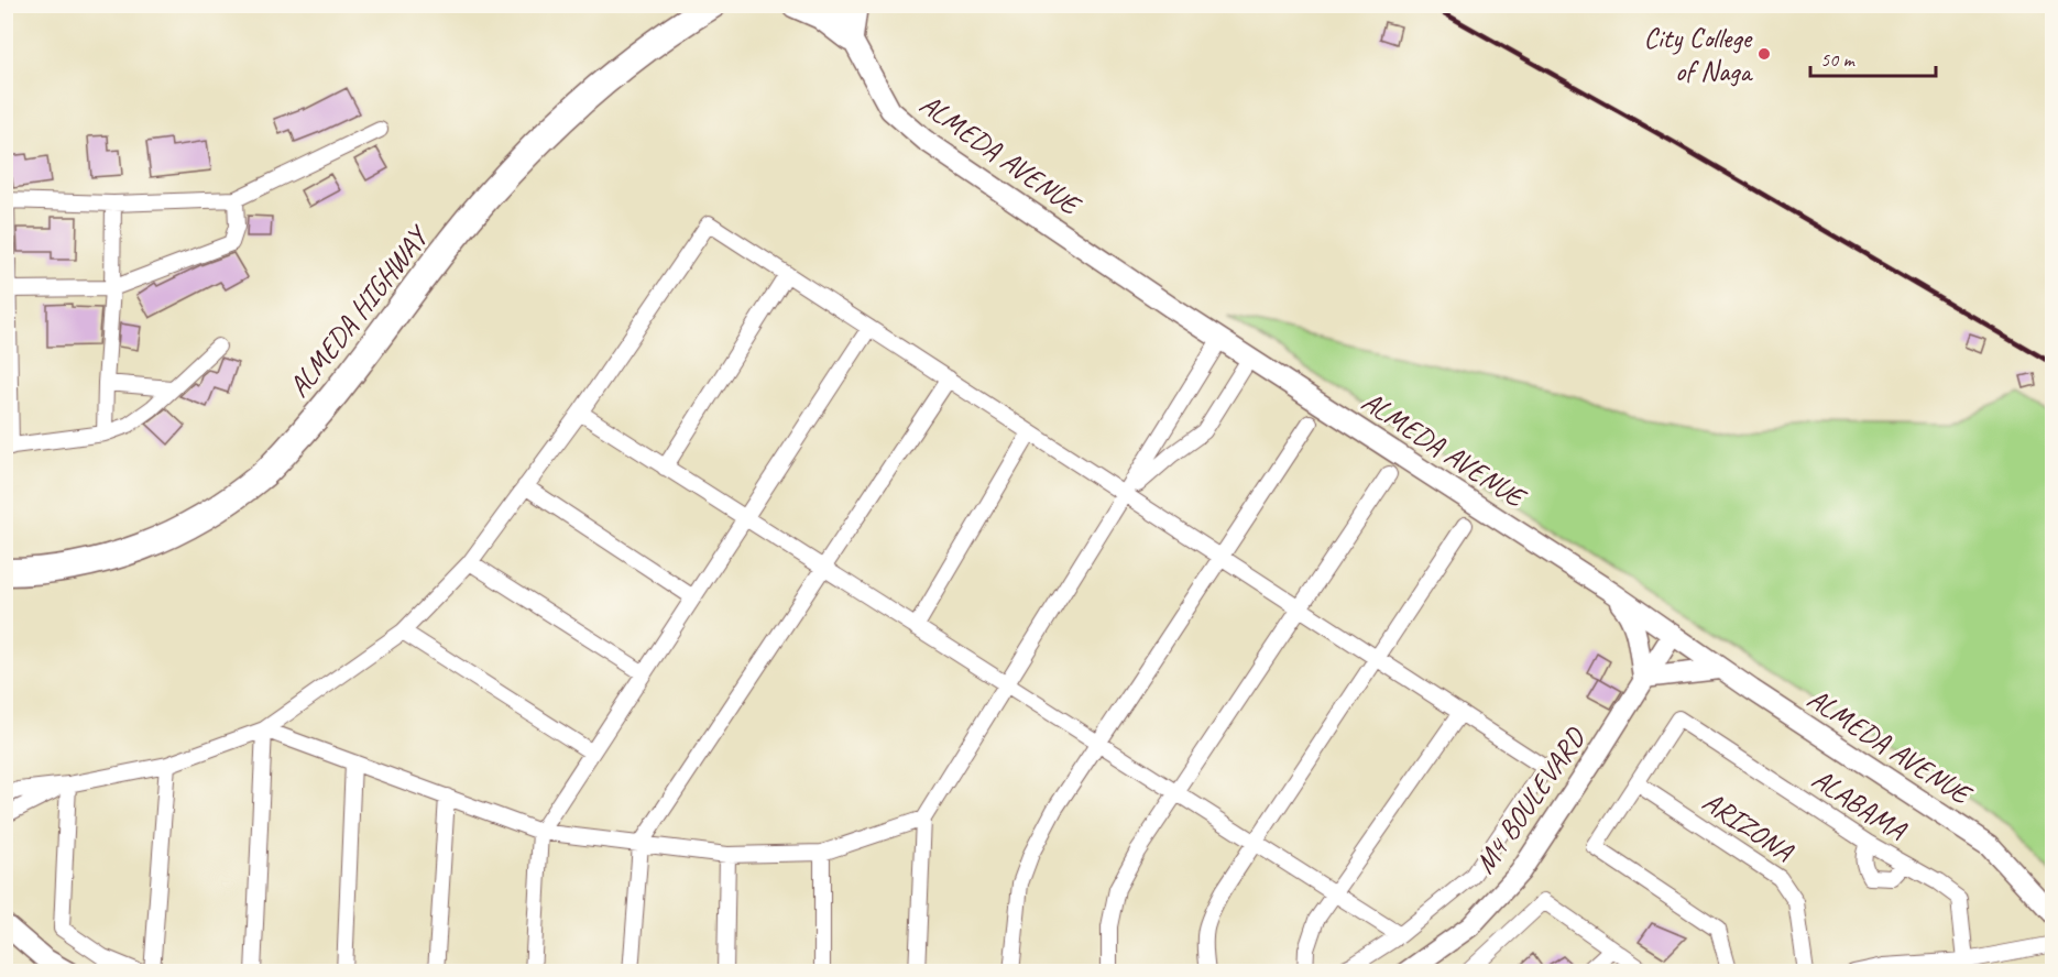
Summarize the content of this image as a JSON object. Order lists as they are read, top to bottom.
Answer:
{
  "streets": {
    "highway": ["ALMEDA HIGHWAY"],
    "main road": ["ALMEDA AVENUE", "M4 BOULEVARD"],
    "street": ["ALABAMA", "ARIZONA"]
  },
  "crossings": [
    ["ALMEDA AVENUE", "M4 BOULEVARD"],
    ["ALABAMA", "ARIZONA"]
  ],
  "places": ["City College of Naga"],
  "scale_bar": "50 m"
}
